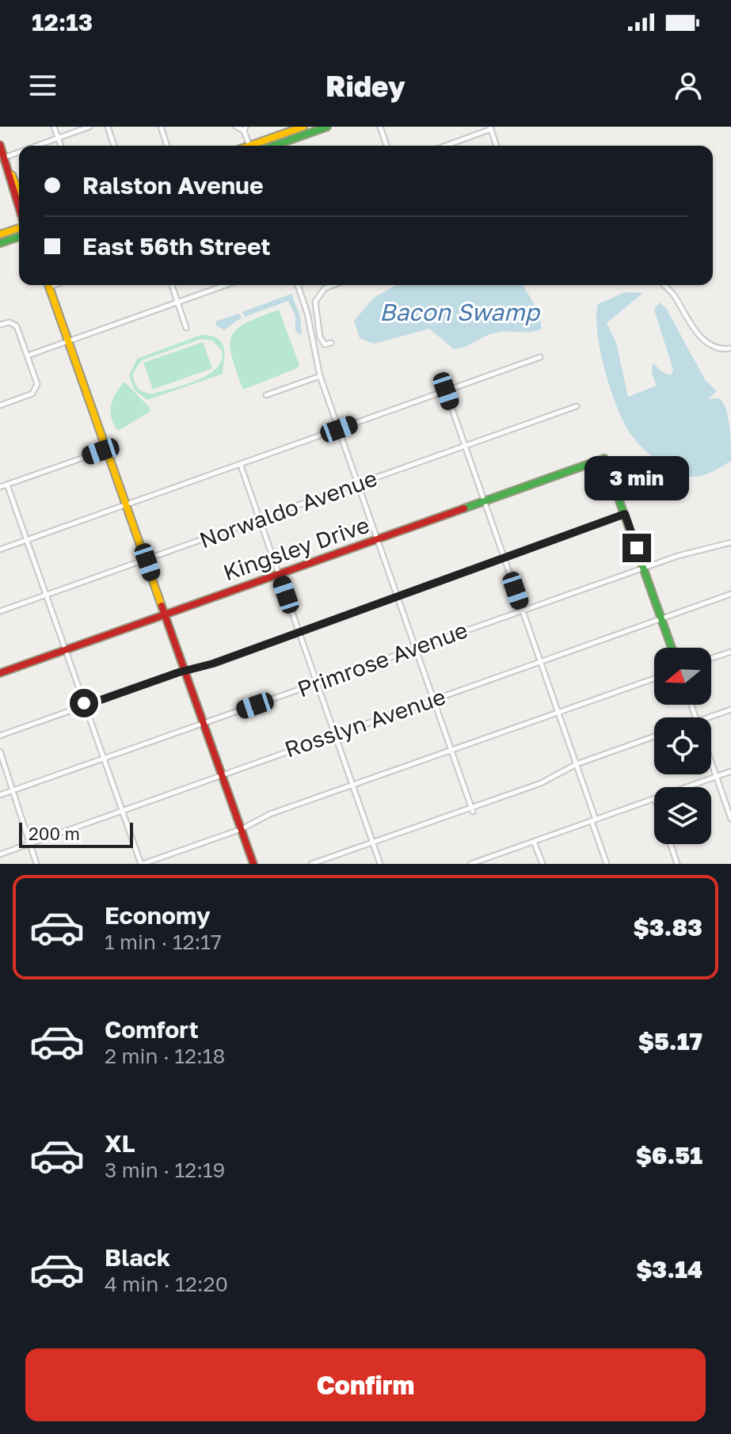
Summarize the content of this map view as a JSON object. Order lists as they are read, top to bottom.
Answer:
{
  "streets": {
    "main road": ["Kingsley Drive"],
    "street": ["Norwaldo Avenue", "Primrose Avenue", "Rosslyn Avenue"]
  },
  "water": ["Bacon Swamp"],
  "scale_bar": "200 m",
  "north": "left",
  "page": {
    "status": "12:13",
    "header": "Ridey",
    "banner": ["Ralston Avenue", "East 56th Street"],
    "bubble": "3 min",
    "scale": "200 m",
    "list": [
      {
        "name": "Economy",
        "note": "1 min · 12:17",
        "value": "$3.83"
      },
      {
        "name": "Comfort",
        "note": "2 min · 12:18",
        "value": "$5.17"
      },
      {
        "name": "XL",
        "note": "3 min · 12:19",
        "value": "$6.51"
      },
      {
        "name": "Black",
        "note": "4 min · 12:20",
        "value": "$3.14"
      }
    ],
    "buttons": "Confirm"
  }
}
